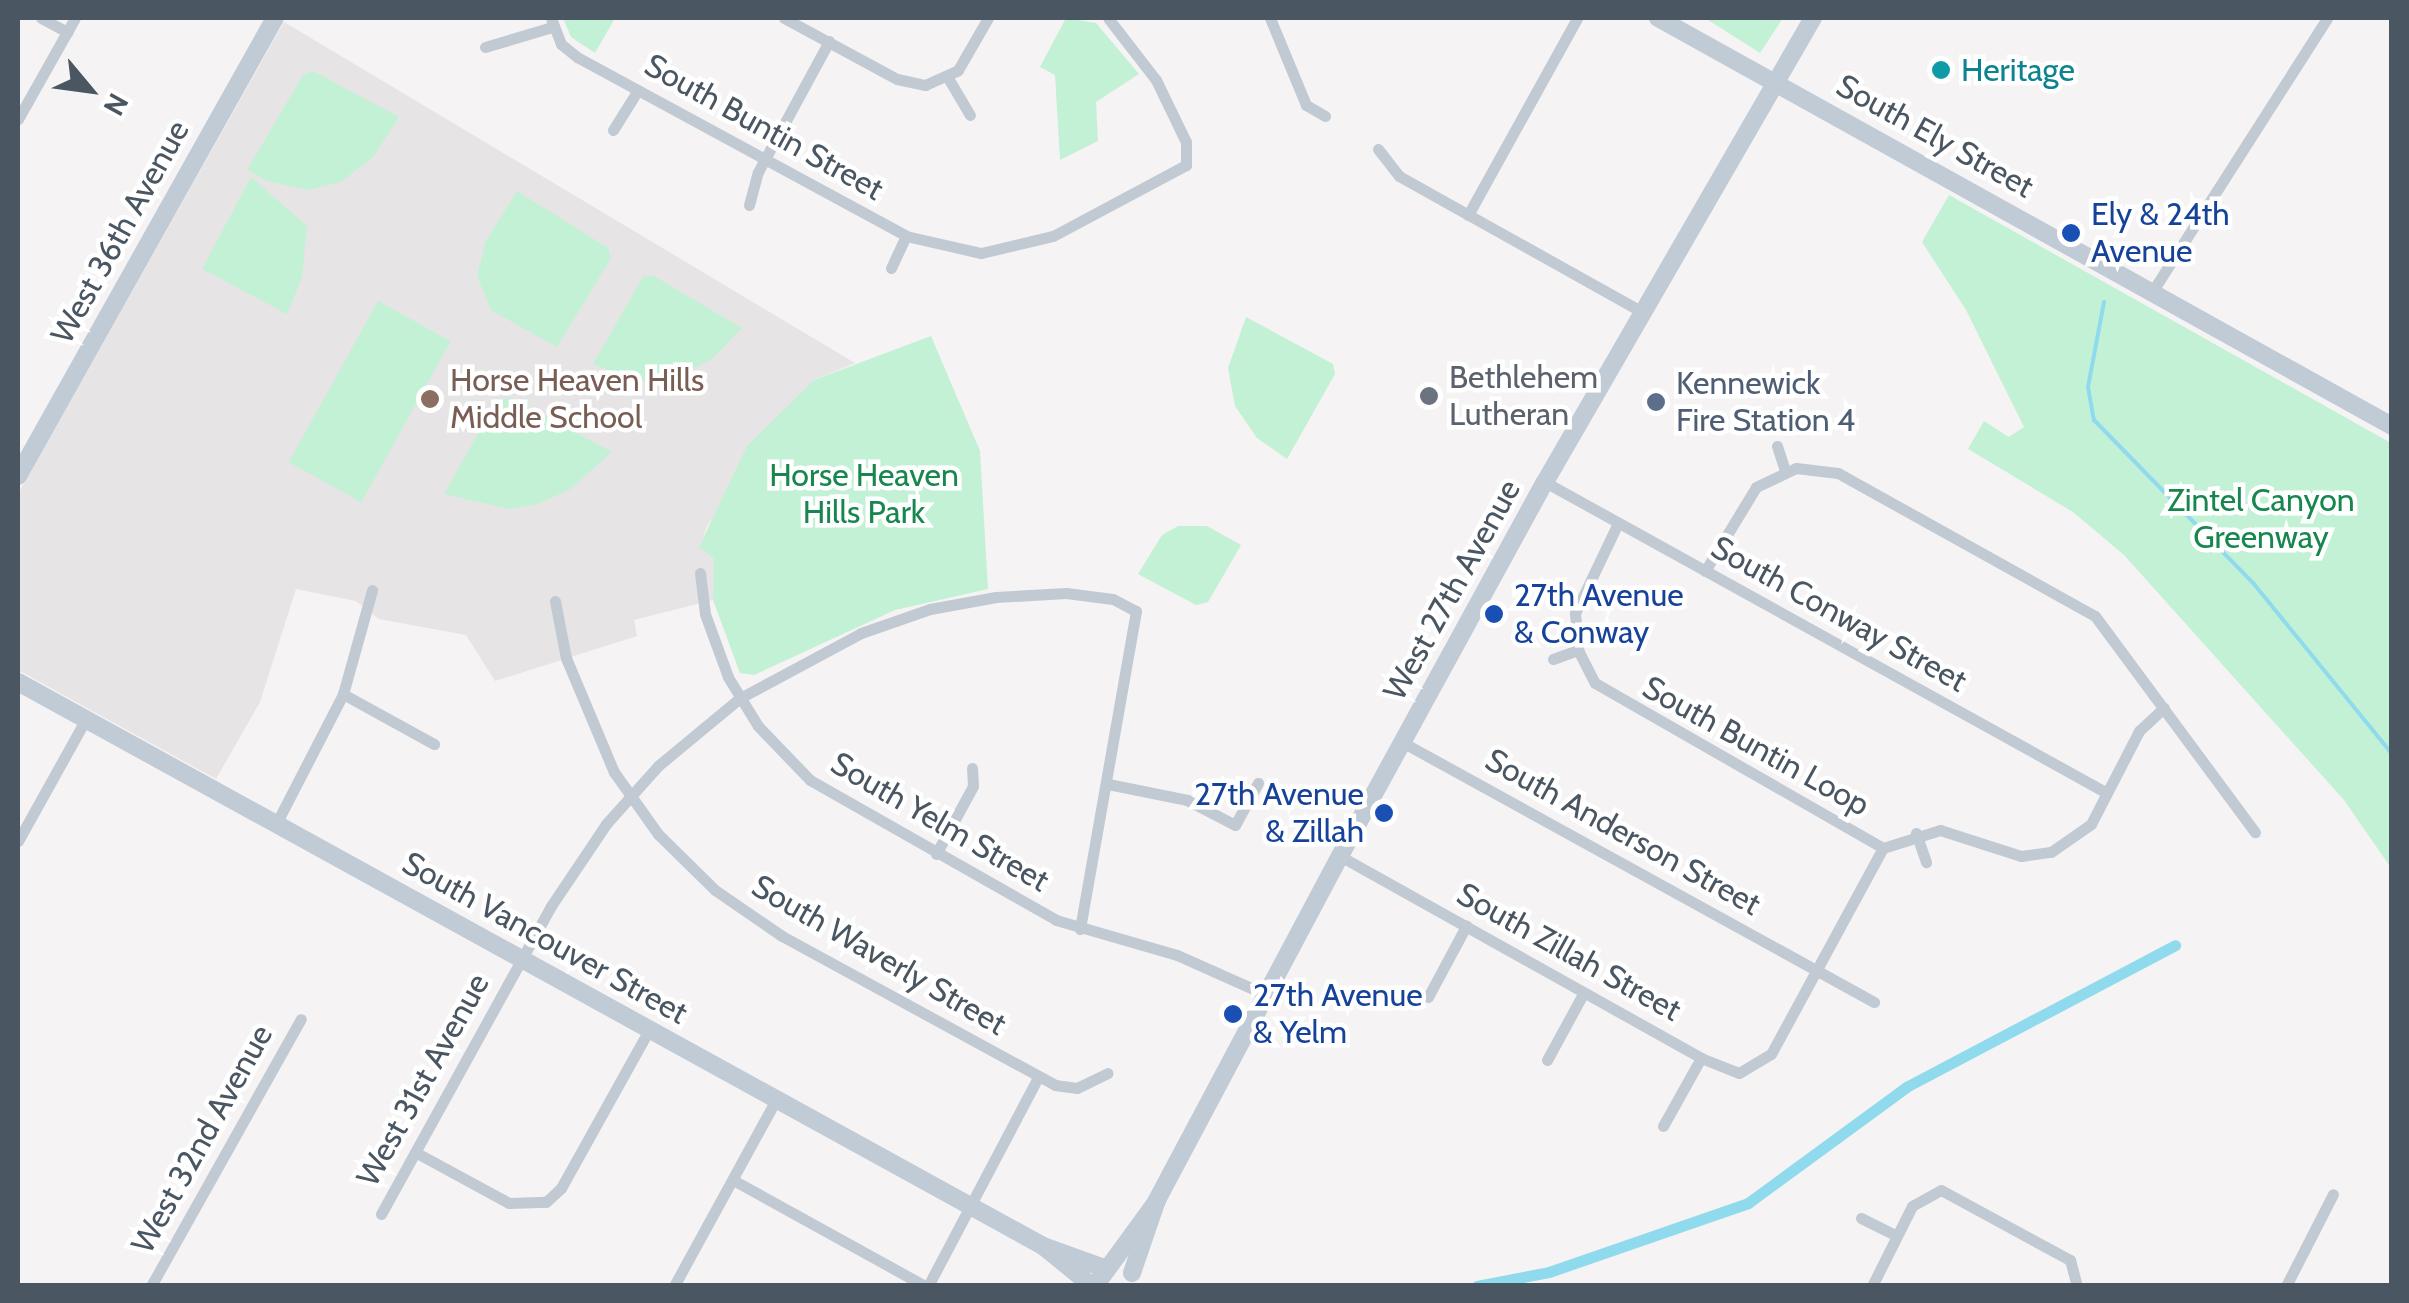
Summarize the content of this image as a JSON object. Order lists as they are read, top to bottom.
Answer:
{
  "streets": {
    "street": [
      "South Buntin Street",
      "South Ely Street",
      "West 36th Avenue",
      "West 27th Avenue",
      "South Conway Street",
      "South Buntin Loop",
      "South Yelm Street",
      "South Anderson Street",
      "South Vancouver Street",
      "South Zillah Street",
      "South Waverly Street",
      "West 31st Avenue",
      "West 32nd Avenue"
    ]
  },
  "crossings": [
    ["South Ely Street", "West 27th Avenue"],
    ["West 27th Avenue", "South Conway Street"],
    ["West 27th Avenue", "South Yelm Street"],
    ["West 27th Avenue", "South Anderson Street"],
    ["West 27th Avenue", "South Vancouver Street"],
    ["West 27th Avenue", "South Zillah Street"],
    ["South Conway Street", "South Buntin Loop"],
    ["South Yelm Street", "West 31st Avenue"],
    ["South Anderson Street", "South Zillah Street"],
    ["South Vancouver Street", "West 31st Avenue"],
    ["South Waverly Street", "West 31st Avenue"]
  ],
  "parks": ["Horse Heaven Hills Park", "Zintel Canyon Greenway"],
  "places": [
    "Heritage",
    "Ely & 24th Avenue",
    "Bethlehem Lutheran",
    "Horse Heaven Hills Middle School",
    "Kennewick Fire Station 4",
    "27th Avenue & Conway",
    "27th Avenue & Zillah",
    "27th Avenue & Yelm"
  ],
  "north": "bottom right"
}
